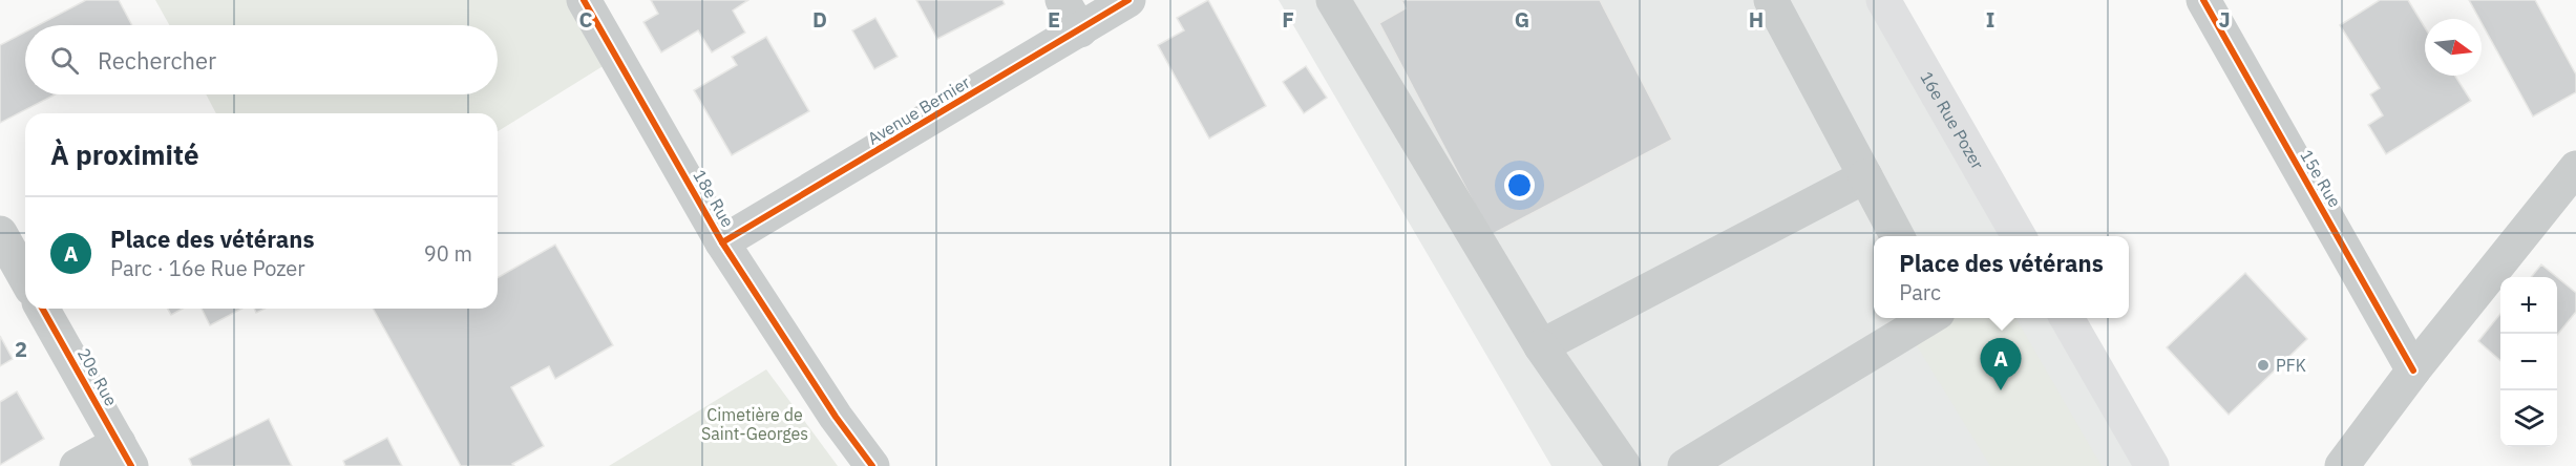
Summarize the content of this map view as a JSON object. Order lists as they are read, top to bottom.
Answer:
{
  "streets": {
    "main road": ["16e Rue Pozer"],
    "street": [
      "Avenue Bernier",
      "15e Rue",
      "18e Rue",
      "20e Rue"
    ]
  },
  "crossings": [
    ["Avenue Bernier", "18e Rue"]
  ],
  "parks": ["Cimetière de Saint-Georges"],
  "places": ["PFK"],
  "north": "right",
  "page": {
    "search": "Rechercher",
    "heading": "À proximité",
    "list": [
      {
        "mark": "A",
        "name": "Place des vétérans",
        "note": "Parc · 16e Rue Pozer",
        "value": "90 m"
      }
    ],
    "popup": ["Place des vétérans", "Parc"],
    "map_buttons": ["+", "−"],
    "pins": "A"
  },
  "grid": {
    "columns": [
      "C",
      "D",
      "E",
      "F",
      "G",
      "H",
      "I",
      "J"
    ],
    "rows": ["2"]
  }
}
